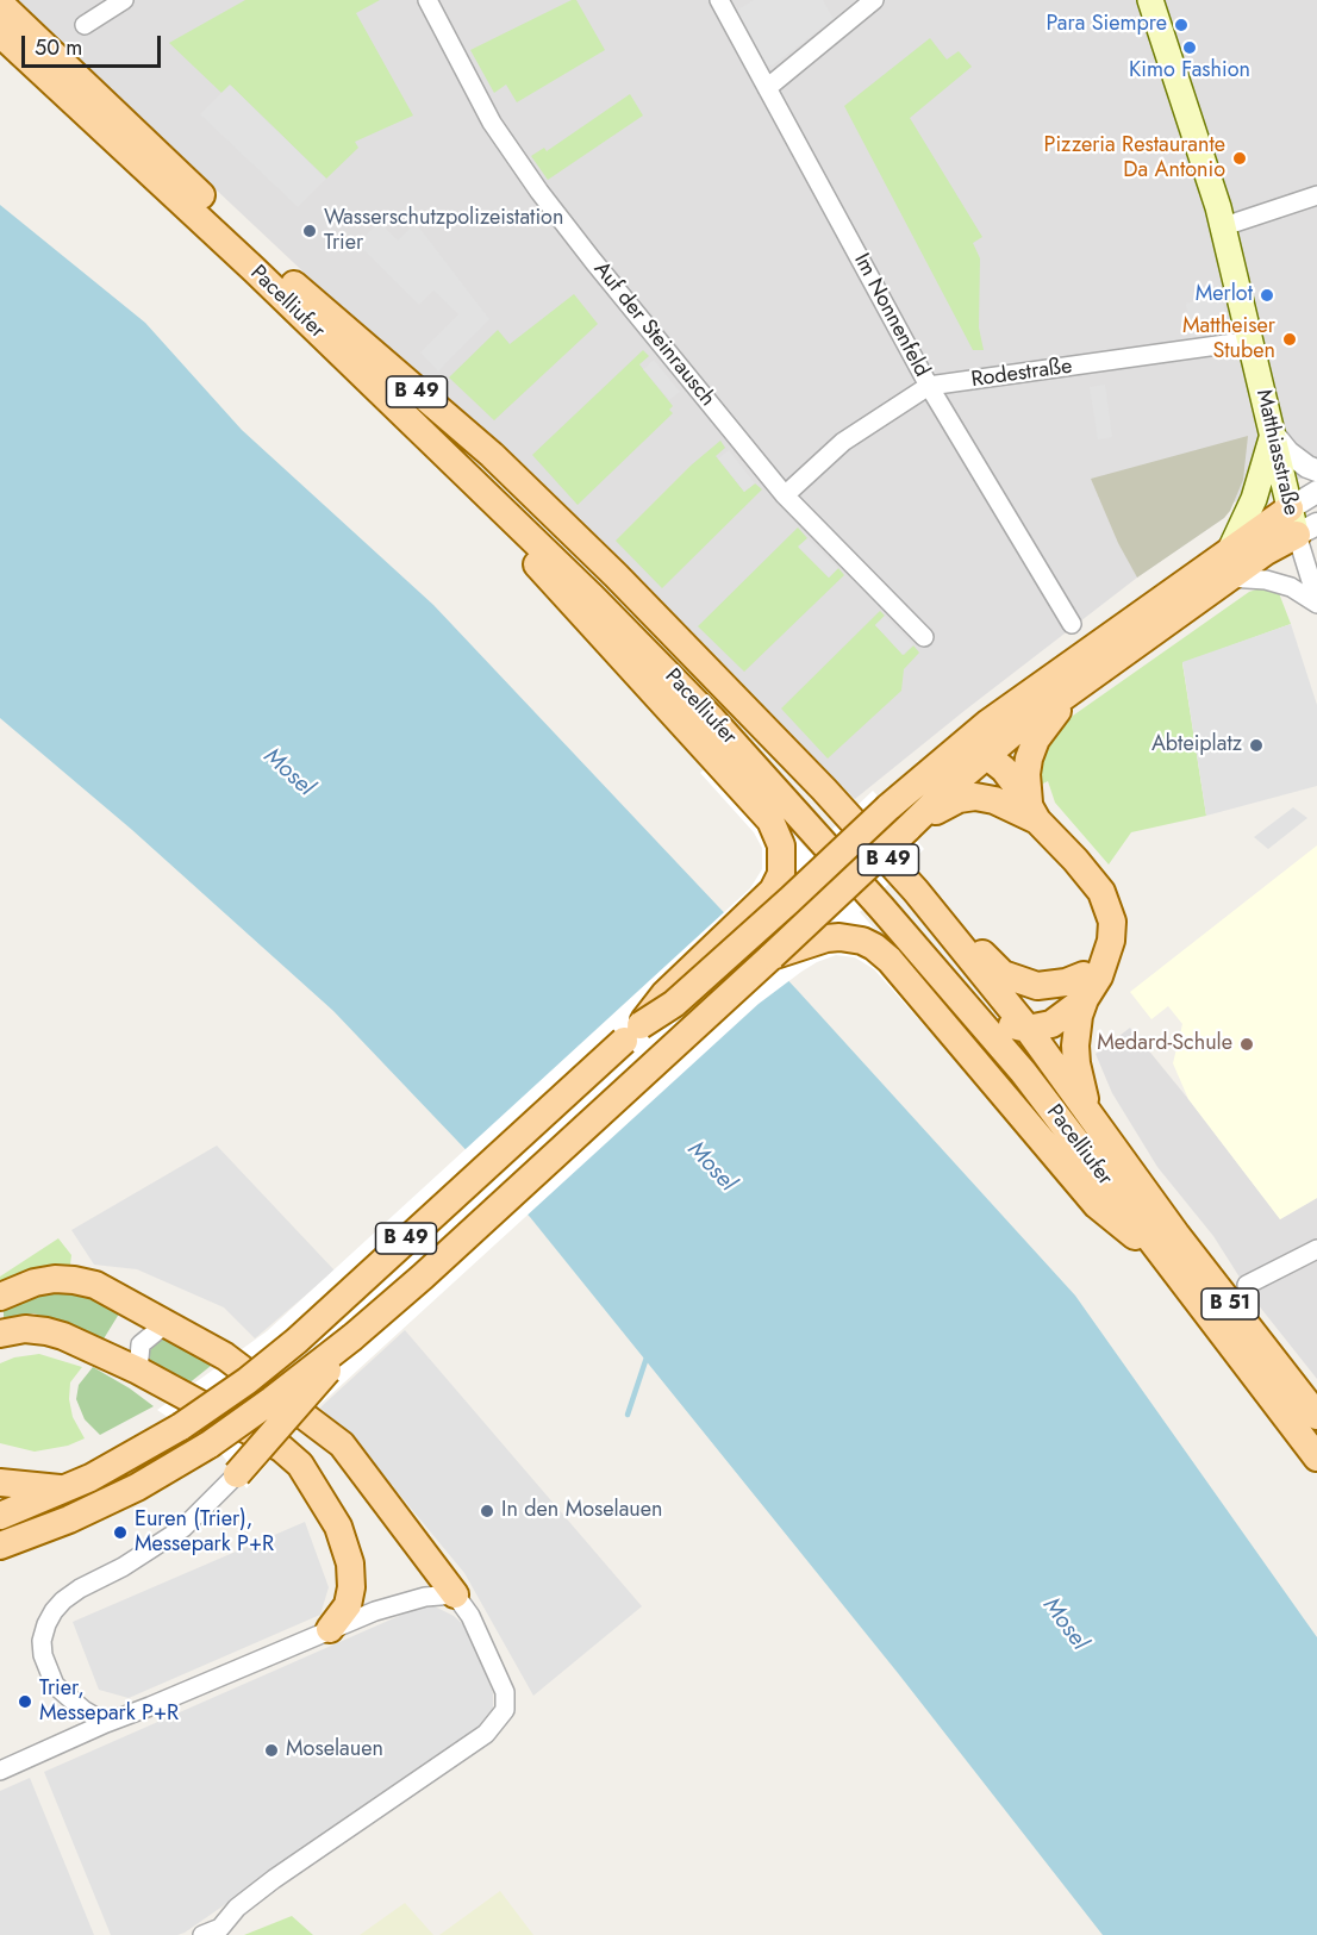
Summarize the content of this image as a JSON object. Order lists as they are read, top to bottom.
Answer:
{
  "streets": {
    "main road": [
      "Pacelliufer",
      "B 49",
      "Matthiasstraße",
      "B 51"
    ],
    "street": ["Im Nonnenfeld", "Auf der Steinrausch", "Rodestraße"]
  },
  "crossings": [
    ["Im Nonnenfeld", "Rodestraße"],
    ["Auf der Steinrausch", "Rodestraße"],
    ["Rodestraße", "Matthiasstraße"]
  ],
  "water": ["Mosel"],
  "places": [
    "Para Siempre",
    "Kimo Fashion",
    "Pizzeria Restaurante Da Antonio",
    "Wasserschutzpolizeistation Trier",
    "Merlot",
    "Mattheiser Stuben",
    "Abteiplatz",
    "Medard-Schule",
    "In den Moselauen",
    "Euren (Trier), Messepark P+R",
    "Trier, Messepark P+R",
    "Moselauen"
  ],
  "scale_bar": "50 m"
}
